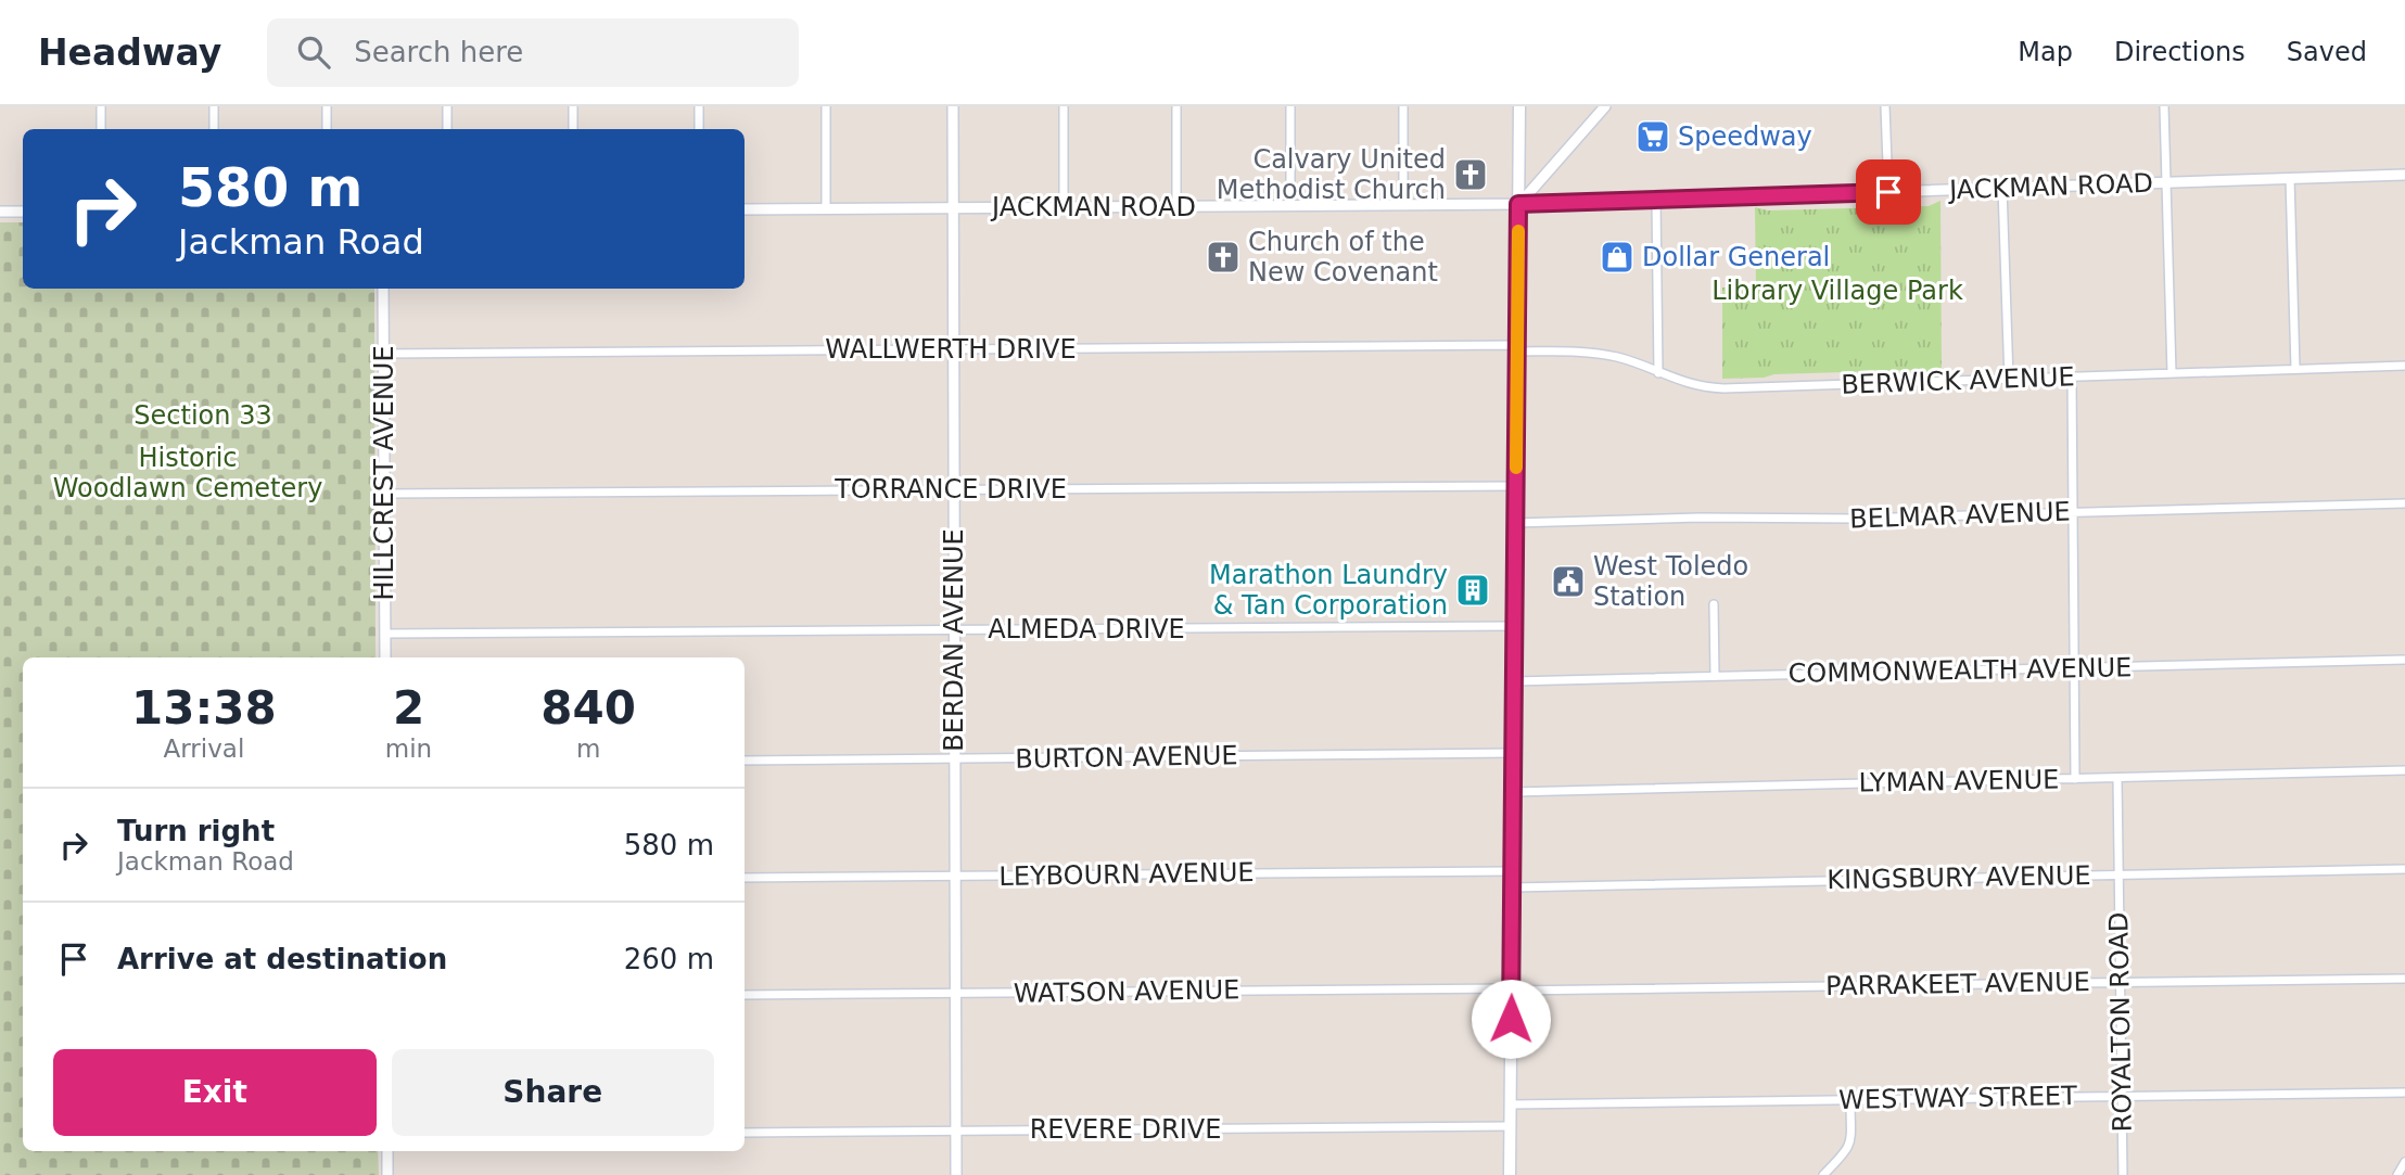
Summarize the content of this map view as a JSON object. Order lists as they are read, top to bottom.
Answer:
{
  "streets": {
    "street": [
      "JACKMAN ROAD",
      "WALLWERTH DRIVE",
      "BERWICK AVENUE",
      "HILLCREST AVENUE",
      "TORRANCE DRIVE",
      "BELMAR AVENUE",
      "ALMEDA DRIVE",
      "BERDAN AVENUE",
      "COMMONWEALTH AVENUE",
      "BURTON AVENUE",
      "LYMAN AVENUE",
      "LEYBOURN AVENUE",
      "KINGSBURY AVENUE",
      "PARRAKEET AVENUE",
      "WATSON AVENUE",
      "ROYALTON ROAD",
      "WESTWAY STREET",
      "REVERE DRIVE"
    ]
  },
  "crossings": [
    ["JACKMAN ROAD", "BERDAN AVENUE"],
    ["WALLWERTH DRIVE", "BERWICK AVENUE"],
    ["WALLWERTH DRIVE", "HILLCREST AVENUE"],
    ["WALLWERTH DRIVE", "BERDAN AVENUE"],
    ["HILLCREST AVENUE", "TORRANCE DRIVE"],
    ["HILLCREST AVENUE", "ALMEDA DRIVE"],
    ["TORRANCE DRIVE", "BERDAN AVENUE"],
    ["ALMEDA DRIVE", "BERDAN AVENUE"],
    ["BERDAN AVENUE", "BURTON AVENUE"],
    ["BERDAN AVENUE", "LEYBOURN AVENUE"],
    ["BERDAN AVENUE", "WATSON AVENUE"],
    ["BERDAN AVENUE", "REVERE DRIVE"],
    ["LYMAN AVENUE", "ROYALTON ROAD"],
    ["KINGSBURY AVENUE", "ROYALTON ROAD"],
    ["PARRAKEET AVENUE", "WATSON AVENUE"],
    ["PARRAKEET AVENUE", "ROYALTON ROAD"],
    ["ROYALTON ROAD", "WESTWAY STREET"]
  ],
  "parks": ["Library Village Park", "Section 33", "Historic Woodlawn Cemetery"],
  "places": {
    "supermarket": ["Speedway"],
    "church": ["Calvary United Methodist Church", "Church of the New Covenant"],
    "shop": ["Dollar General"],
    "public building": ["West Toledo Station"],
    "building": ["Marathon Laundry & Tan Corporation"]
  },
  "page": {
    "header": "Headway",
    "search": "Search here",
    "nav": ["Map", "Directions", "Saved"],
    "turn": ["580 m", "Jackman Road"],
    "eta": [
      "13:38",
      "Arrival",
      "2",
      "min",
      "840",
      "m"
    ],
    "list": [
      {
        "name": "Turn right",
        "note": "Jackman Road",
        "value": "580 m"
      },
      {
        "name": "Arrive at destination",
        "value": "260 m"
      }
    ],
    "buttons": ["Exit", "Share"]
  }
}
